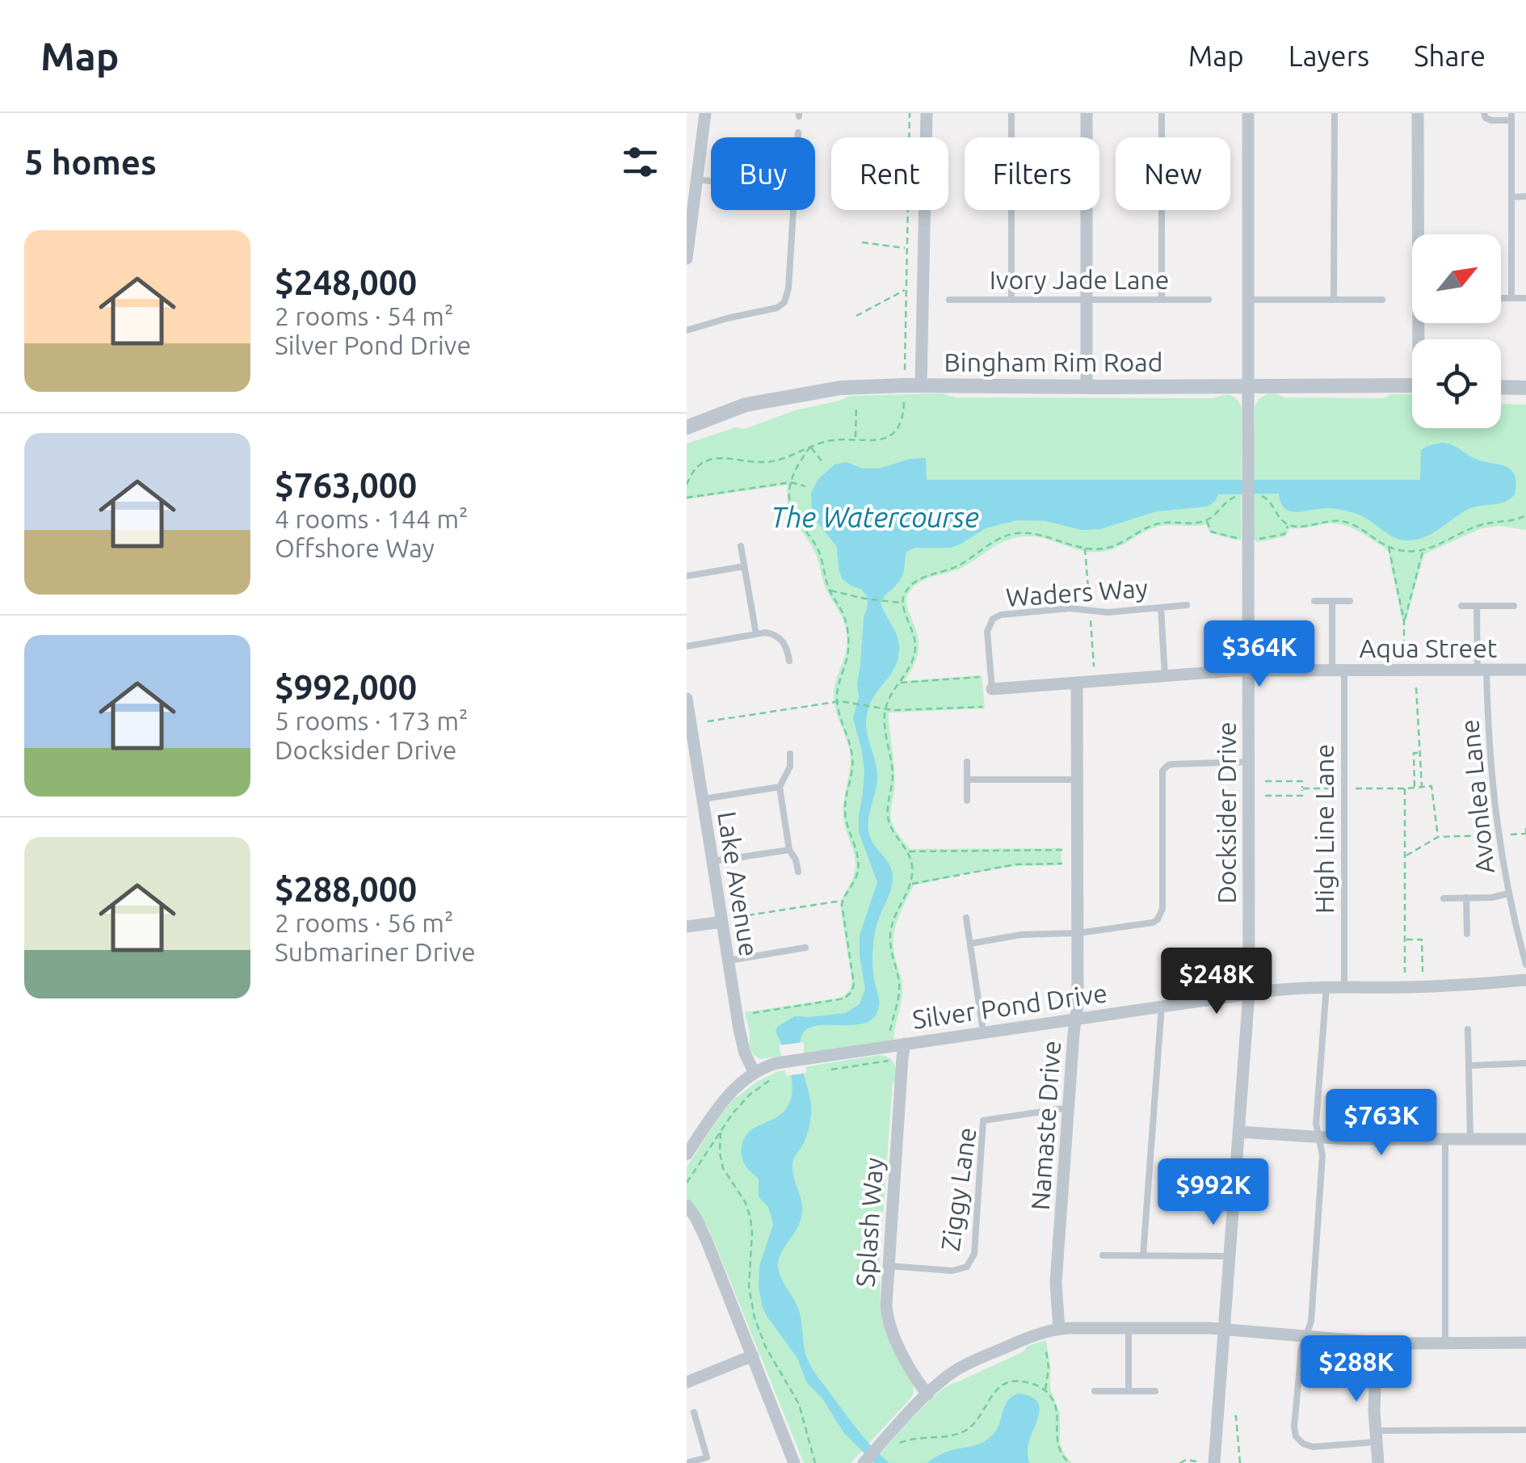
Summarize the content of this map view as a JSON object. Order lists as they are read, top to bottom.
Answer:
{
  "streets": {
    "street": [
      "Bingham Rim Road",
      "Aqua Street",
      "Docksider Drive",
      "Lake Avenue",
      "Silver Pond Drive",
      "Namaste Drive",
      "Splash Way"
    ],
    "lane": [
      "Ivory Jade Lane",
      "Waders Way",
      "Avonlea Lane",
      "High Line Lane",
      "Ziggy Lane"
    ]
  },
  "crossings": [
    ["Bingham Rim Road", "Docksider Drive"],
    ["Waders Way", "Aqua Street"],
    ["Aqua Street", "Avonlea Lane"],
    ["Aqua Street", "Docksider Drive"],
    ["Aqua Street", "High Line Lane"],
    ["Aqua Street", "Namaste Drive"],
    ["Docksider Drive", "Silver Pond Drive"],
    ["High Line Lane", "Silver Pond Drive"],
    ["Lake Avenue", "Silver Pond Drive"],
    ["Silver Pond Drive", "Namaste Drive"],
    ["Silver Pond Drive", "Splash Way"],
    ["Namaste Drive", "Ziggy Lane"],
    ["Ziggy Lane", "Splash Way"]
  ],
  "water": ["The Watercourse"],
  "north": "top right",
  "page": {
    "header": "Map",
    "nav": ["Map", "Layers", "Share"],
    "heading": "5 homes",
    "chip": [
      "Buy",
      "Rent",
      "Filters",
      "New"
    ],
    "list": [
      {
        "name": "$248,000",
        "note": "2 rooms · 54 m² · Silver Pond Drive"
      },
      {
        "name": "$763,000",
        "note": "4 rooms · 144 m² · Offshore Way"
      },
      {
        "name": "$992,000",
        "note": "5 rooms · 173 m² · Docksider Drive"
      },
      {
        "name": "$288,000",
        "note": "2 rooms · 56 m² · Submariner Drive"
      }
    ],
    "price": [
      "$364K",
      "$248K",
      "$763K",
      "$992K",
      "$288K"
    ]
  }
}
